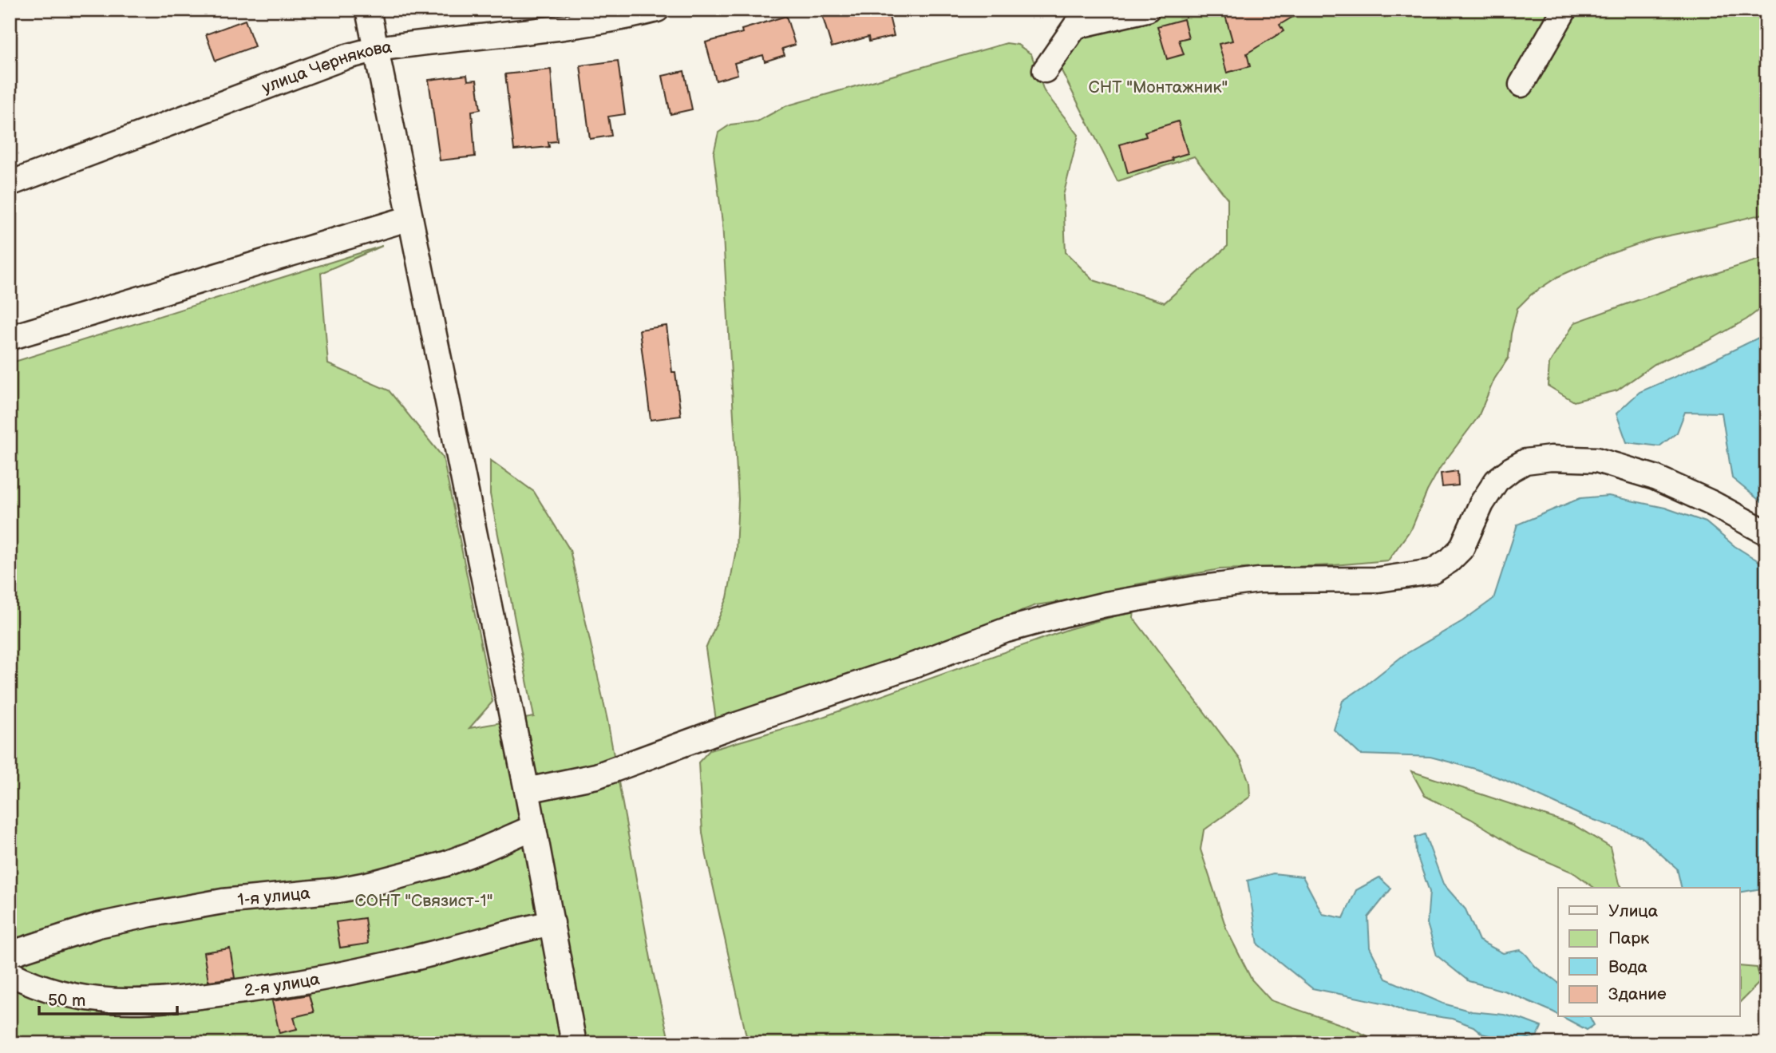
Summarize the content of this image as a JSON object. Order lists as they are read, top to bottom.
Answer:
{
  "streets": {
    "street": ["улица Чернякова", "1-я улица", "2-я улица"]
  },
  "parks": ["СНТ \"Монтажник\"", "СОНТ \"Связист-1\""],
  "legend": [
    "Улица",
    "Парк",
    "Вода",
    "Здание"
  ],
  "scale_bar": "50 m"
}
